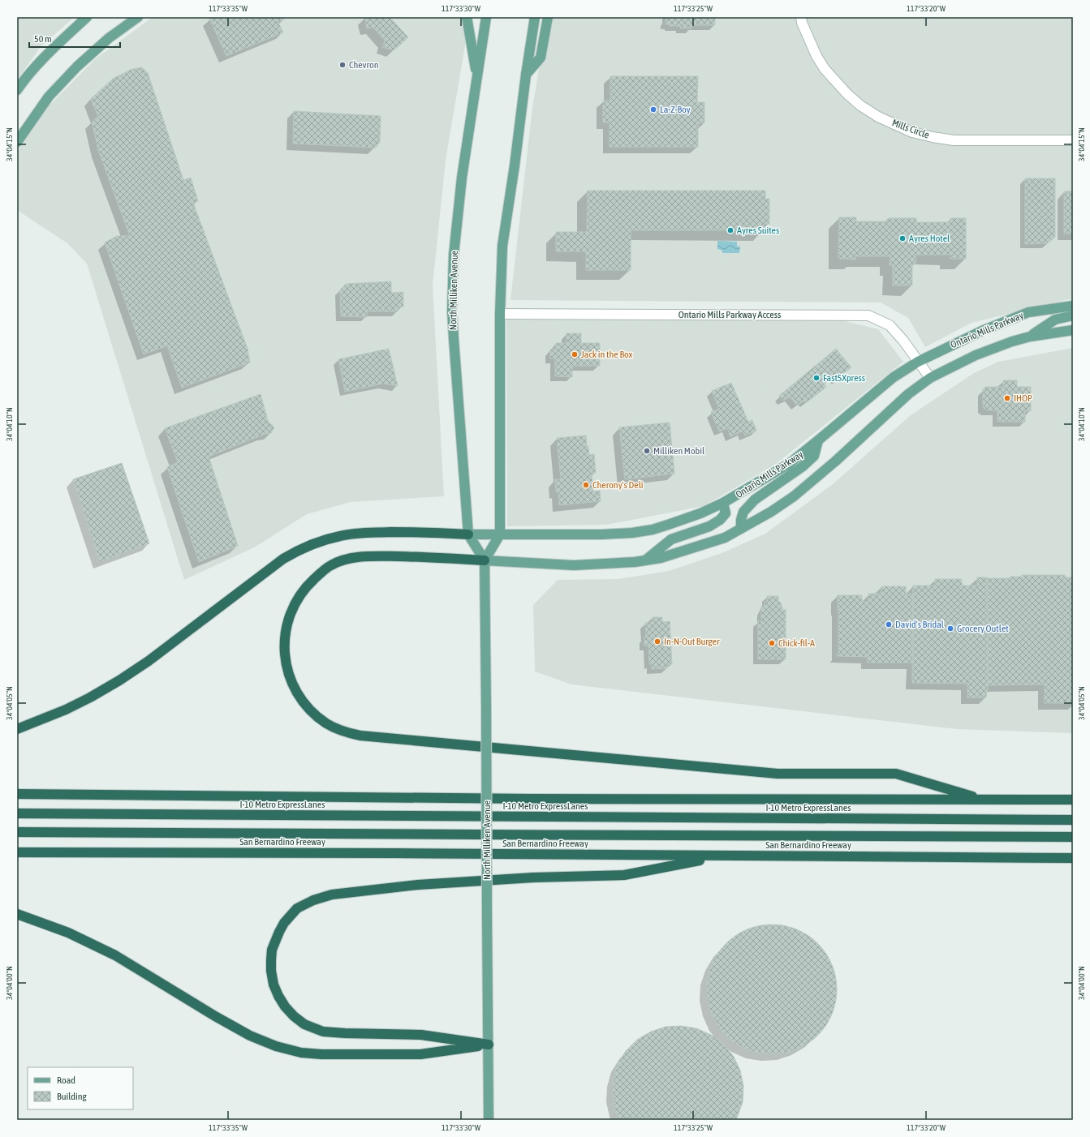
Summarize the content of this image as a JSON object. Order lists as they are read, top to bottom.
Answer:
{
  "streets": {
    "highway": ["I-10 Metro ExpressLanes", "San Bernardino Freeway"],
    "main road": ["North Milliken Avenue", "Ontario Mills Parkway"],
    "street": ["Mills Circle", "Ontario Mills Parkway Access"]
  },
  "crossings": [
    ["North Milliken Avenue", "Ontario Mills Parkway"],
    ["Ontario Mills Parkway Access", "Ontario Mills Parkway"]
  ],
  "places": [
    "Chevron",
    "La-Z-Boy",
    "Ayres Suites",
    "Ayres Hotel",
    "Jack in the Box",
    "Fast5Xpress",
    "IHOP",
    "Milliken Mobil",
    "Cherony's Deli",
    "David's Bridal",
    "Grocery Outlet",
    "In-N-Out Burger",
    "Chick-fil-A"
  ],
  "legend": ["Road", "Building"],
  "scale_bar": "50 m",
  "coordinates": [
    "117°33'35\"W",
    "117°33'30\"W",
    "117°33'25\"W",
    "117°33'20\"W",
    "34°04'15\"N",
    "34°04'10\"N",
    "34°04'05\"N",
    "34°04'00\"N"
  ]
}
